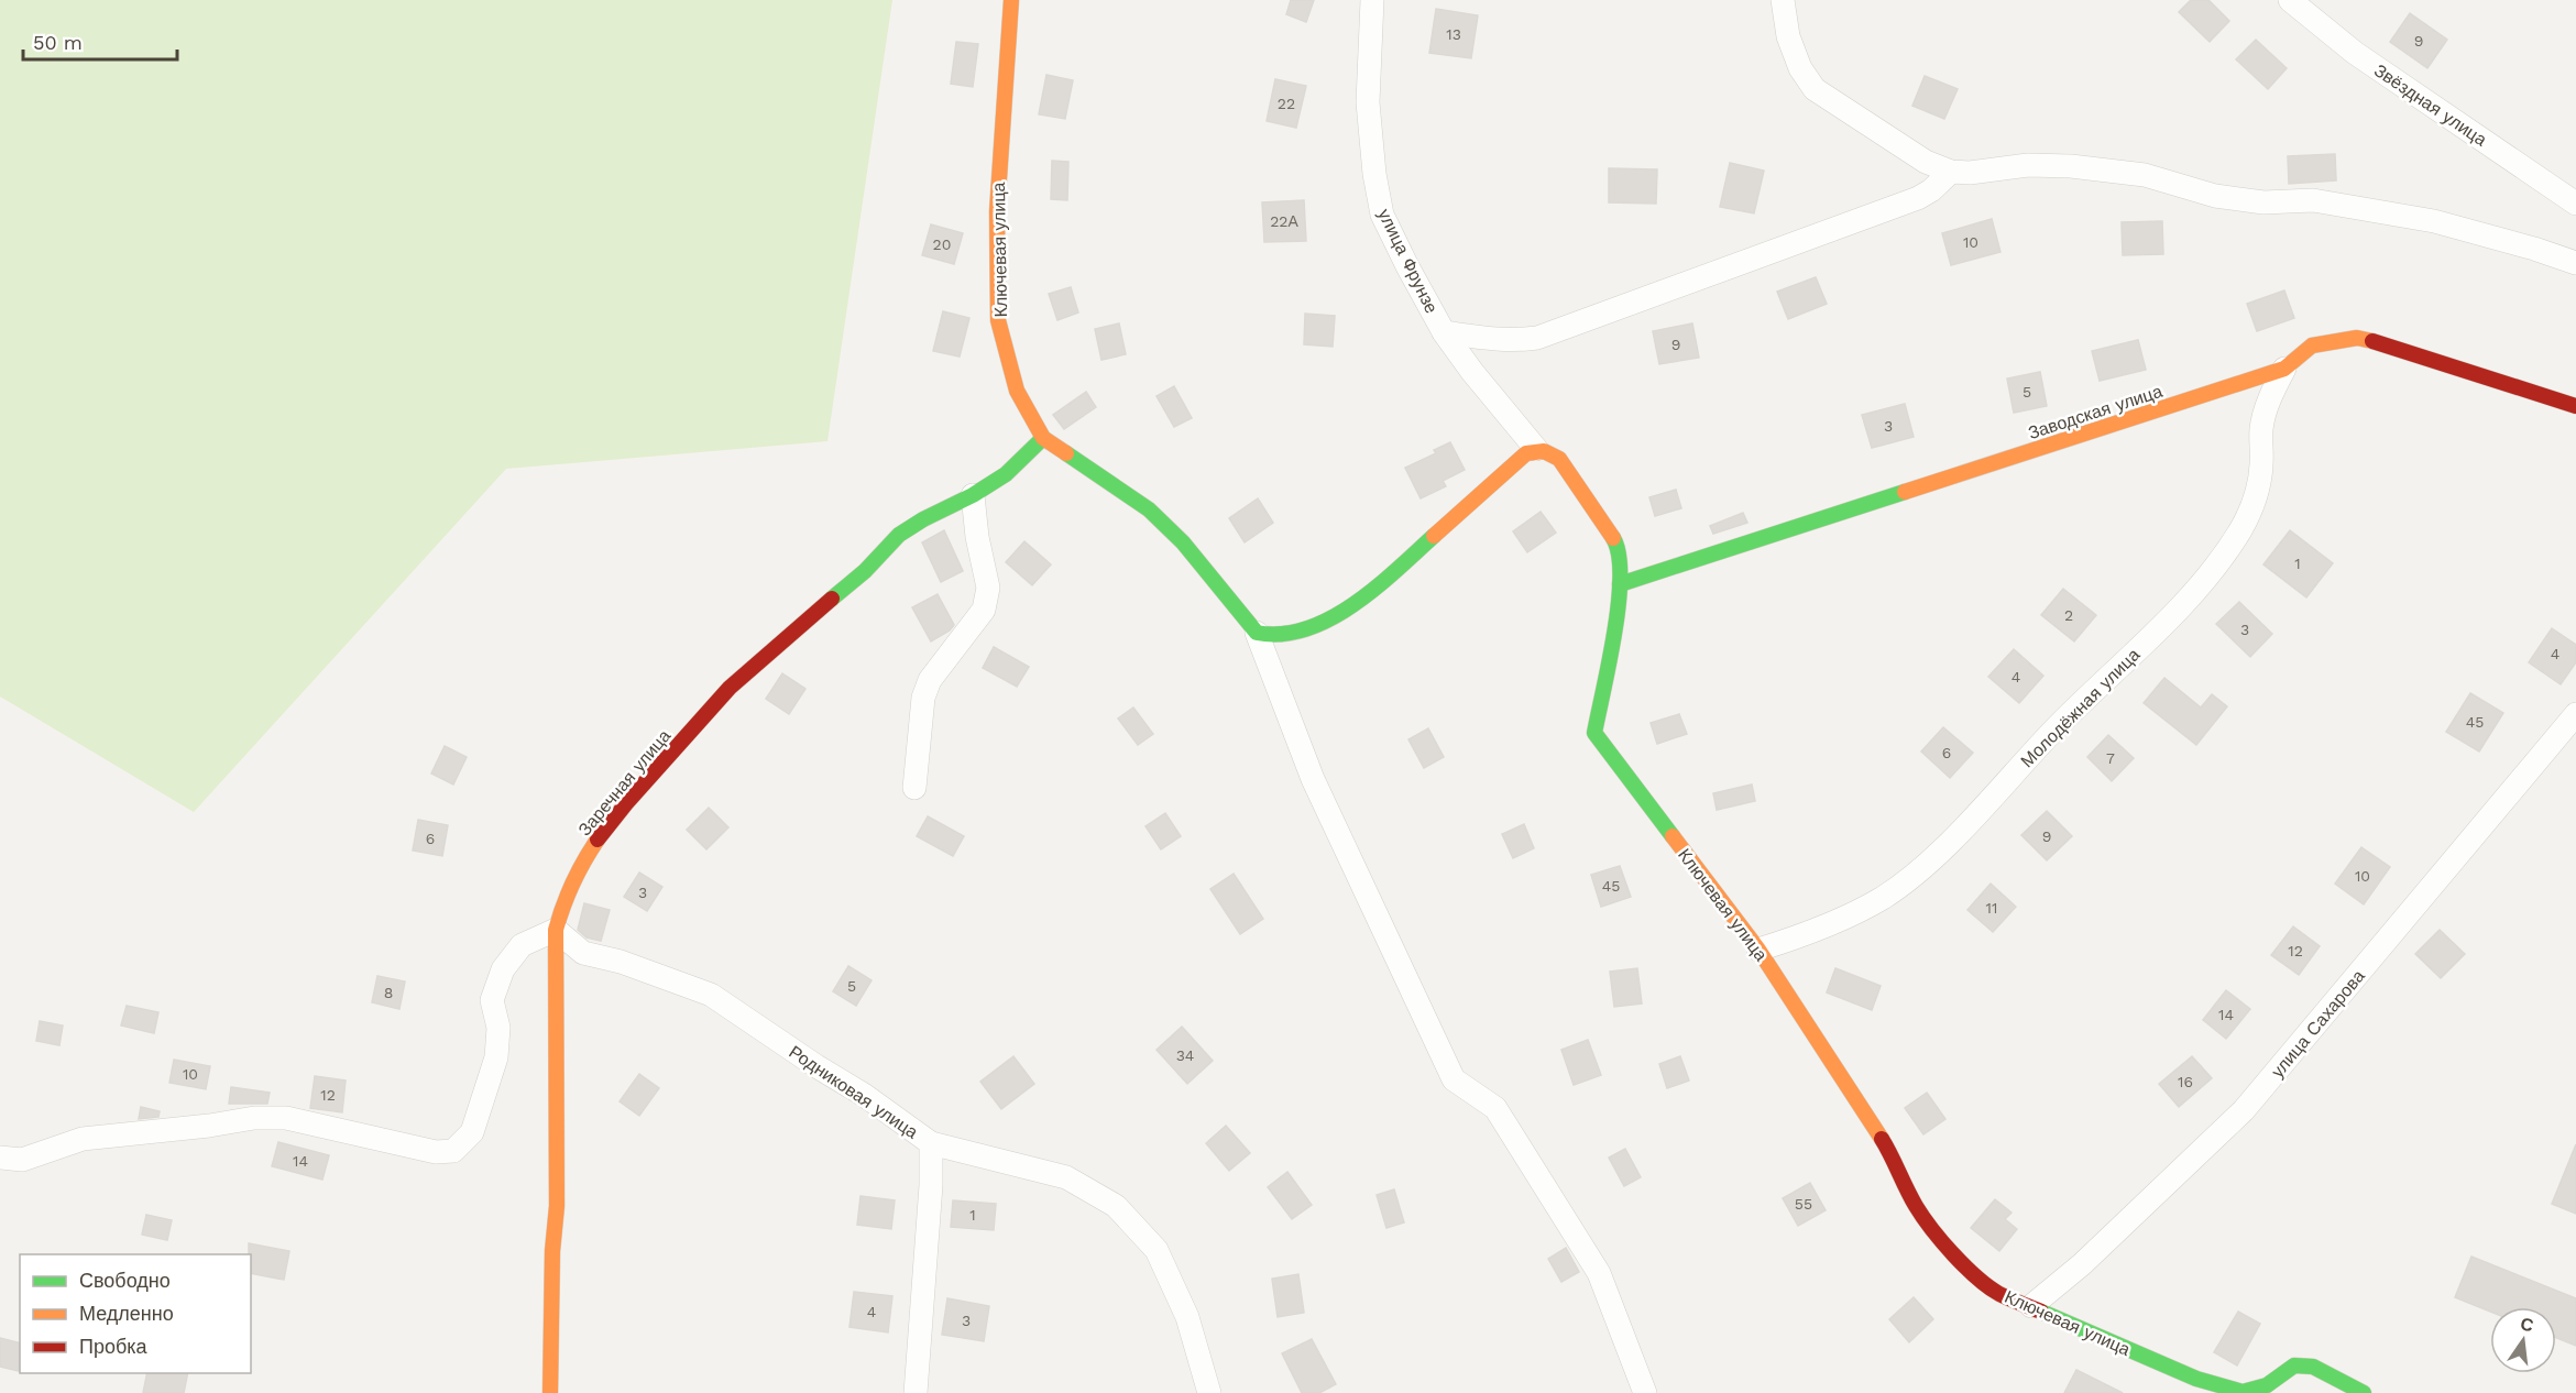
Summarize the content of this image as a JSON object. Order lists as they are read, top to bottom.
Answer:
{
  "streets": {
    "street": [
      "Звёздная улица",
      "Ключевая улица",
      "улица Фрунзе",
      "Заводская улица",
      "Молодёжная улица",
      "Заречная улица",
      "улица Сахарова",
      "Родниковая улица"
    ]
  },
  "crossings": [
    ["Ключевая улица", "улица Фрунзе"],
    ["Ключевая улица", "Заводская улица"],
    ["Ключевая улица", "Молодёжная улица"],
    ["Ключевая улица", "Заречная улица"],
    ["Ключевая улица", "улица Сахарова"],
    ["Заводская улица", "Молодёжная улица"],
    ["Заречная улица", "Родниковая улица"]
  ],
  "house_numbers": [
    "13",
    "9",
    "22",
    "22А",
    "10",
    "20",
    "9",
    "5",
    "3",
    "1",
    "2",
    "3",
    "4",
    "4",
    "45",
    "6",
    "7",
    "9",
    "6",
    "10",
    "45",
    "3",
    "11",
    "12",
    "5",
    "8",
    "14",
    "34",
    "10",
    "16",
    "12",
    "14",
    "55",
    "1",
    "4",
    "3"
  ],
  "legend": ["Свободно", "Медленно", "Пробка"],
  "scale_bar": "50 m",
  "north": "top"
}
